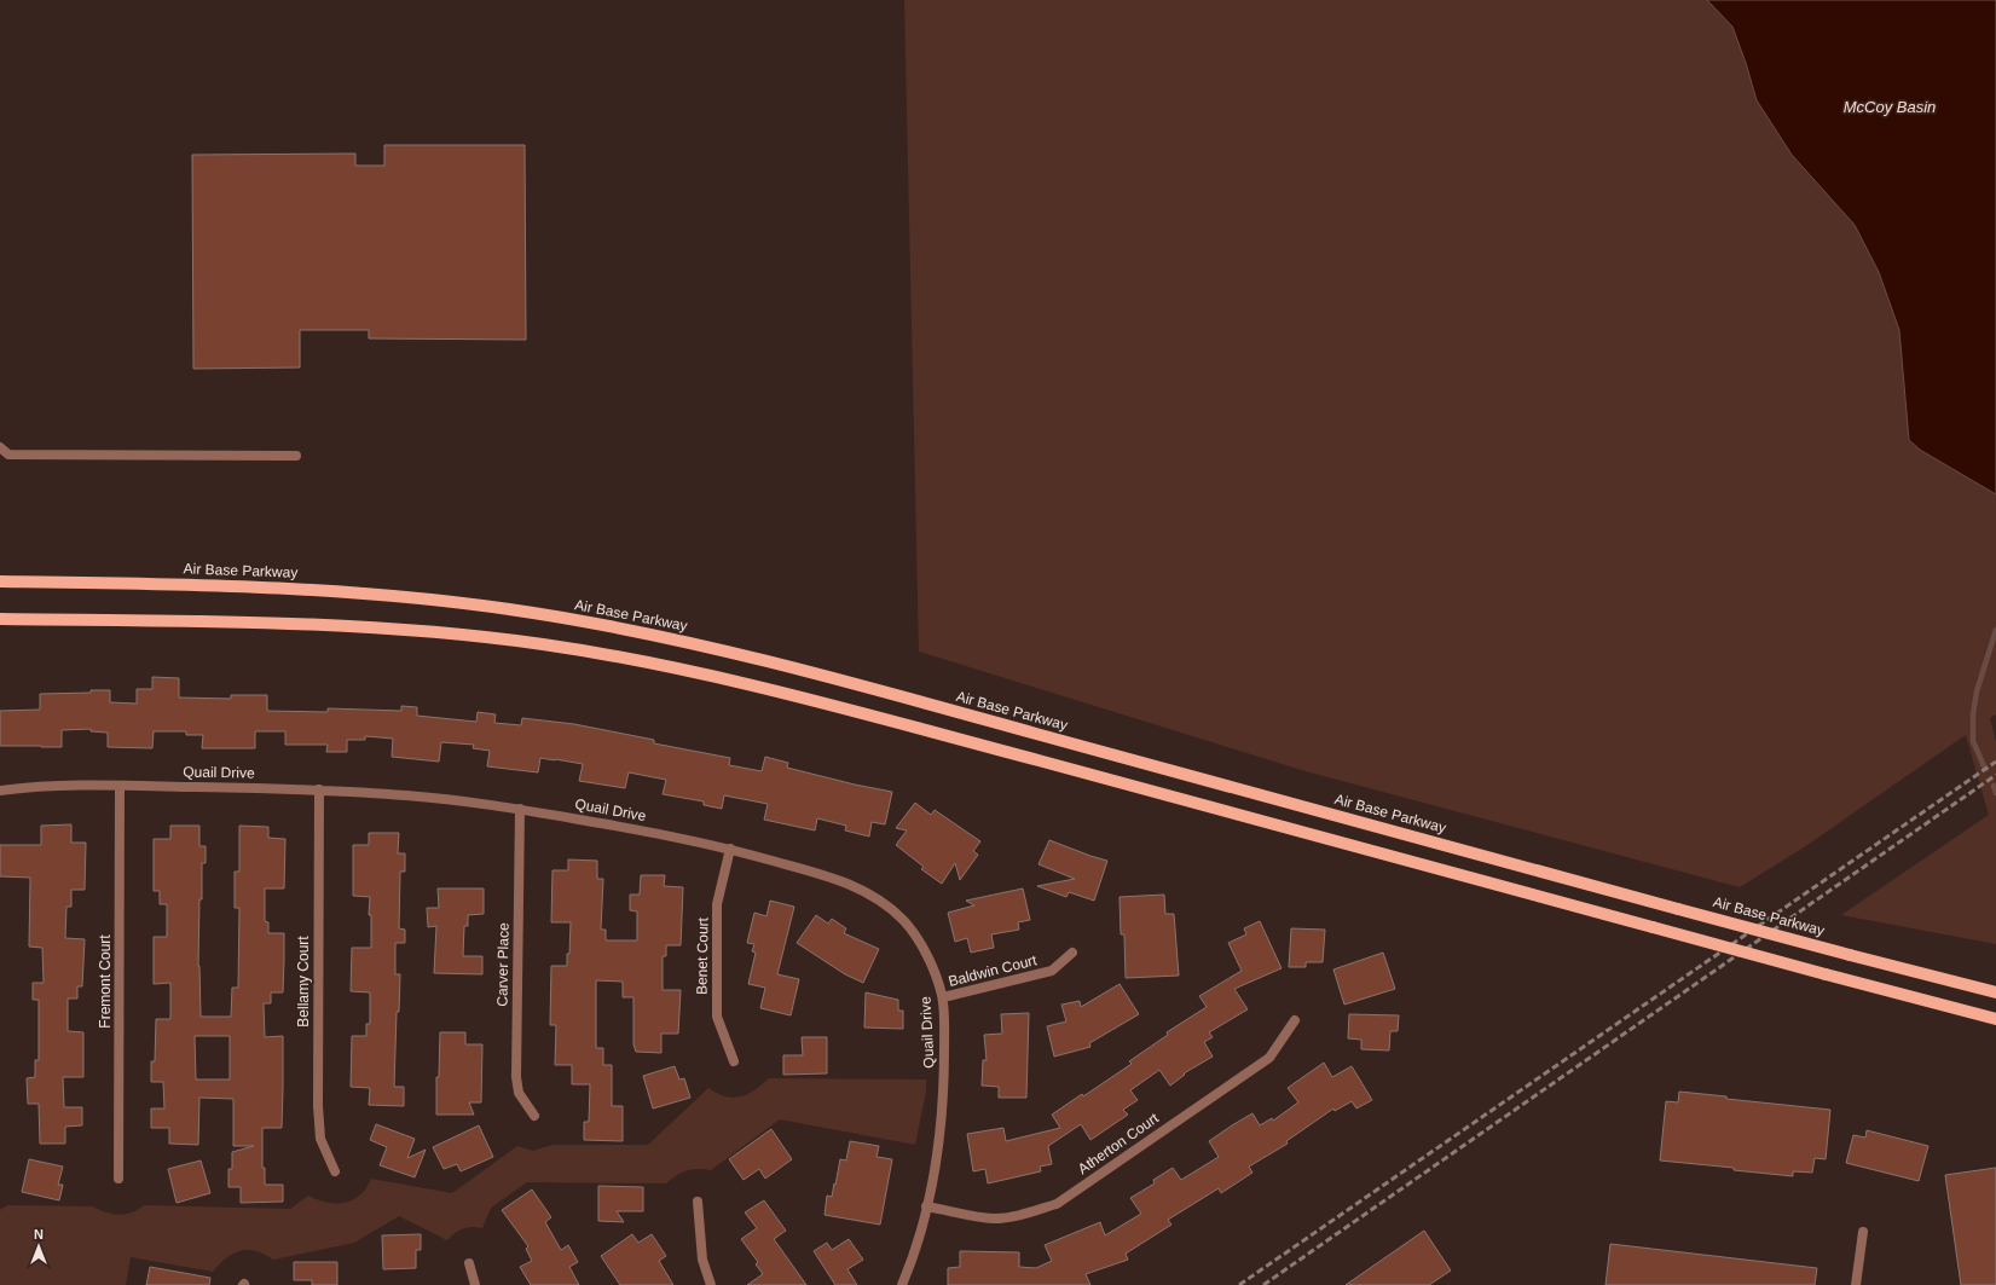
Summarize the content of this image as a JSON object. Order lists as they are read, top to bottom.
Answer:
{
  "streets": {
    "main road": ["Air Base Parkway"],
    "street": [
      "Quail Drive",
      "Benet Court",
      "Carver Place",
      "Baldwin Court",
      "Fremont Court",
      "Bellamy Court",
      "Atherton Court"
    ]
  },
  "crossings": [
    ["Quail Drive", "Benet Court"],
    ["Quail Drive", "Carver Place"],
    ["Quail Drive", "Baldwin Court"],
    ["Quail Drive", "Fremont Court"],
    ["Quail Drive", "Bellamy Court"],
    ["Quail Drive", "Atherton Court"]
  ],
  "water": ["McCoy Basin"],
  "north": "top"
}
